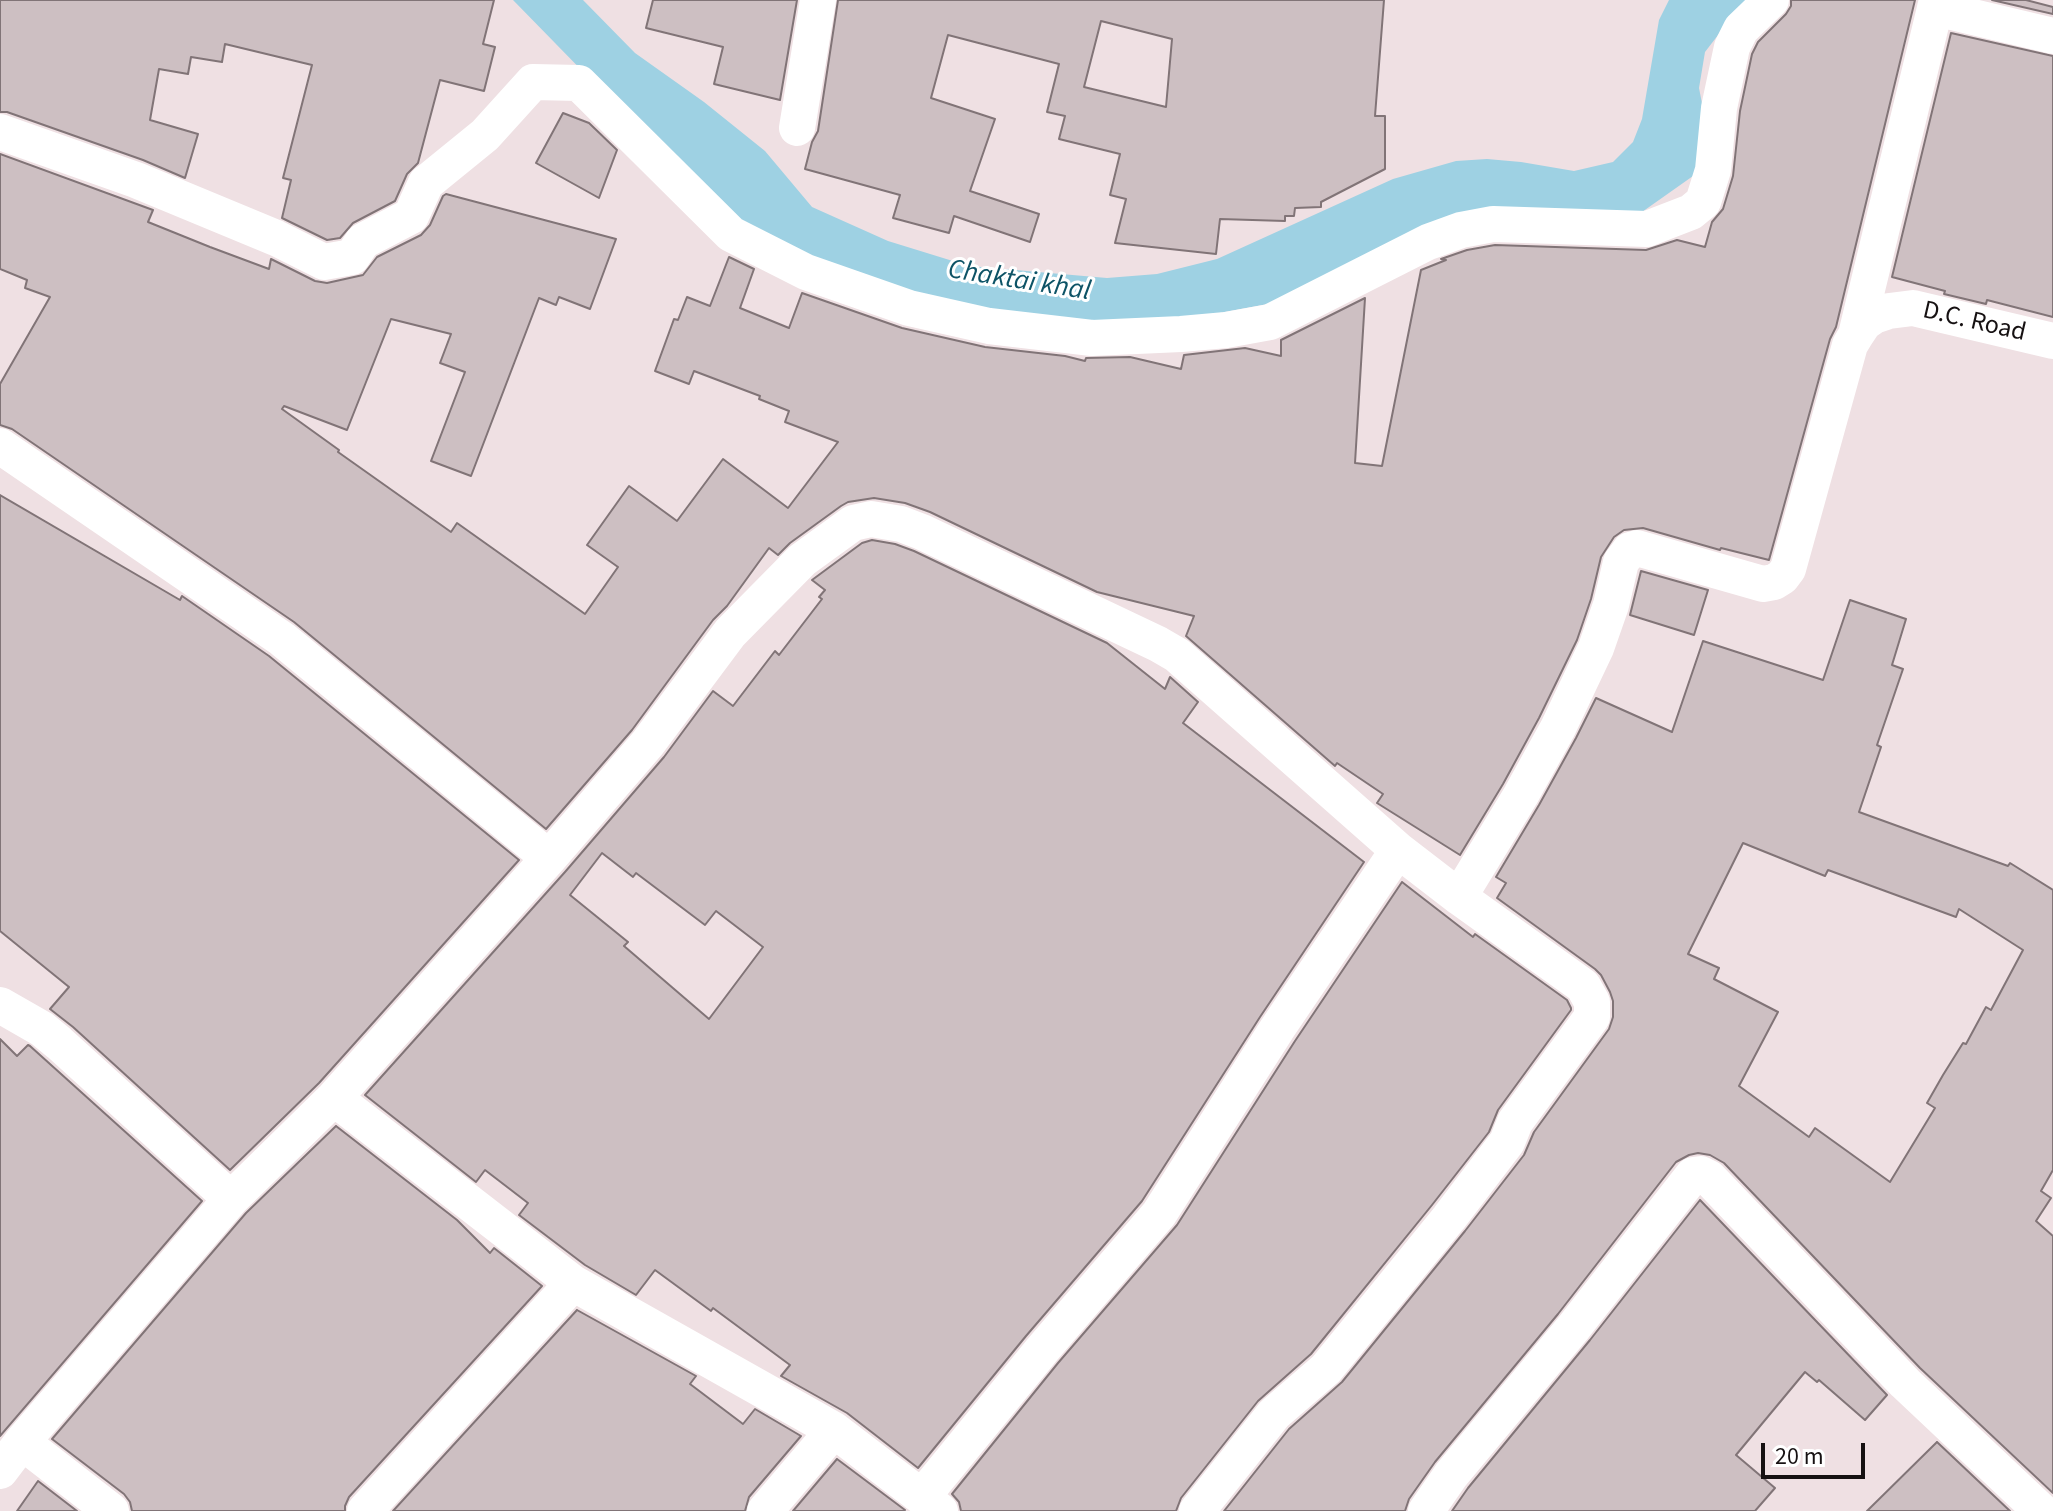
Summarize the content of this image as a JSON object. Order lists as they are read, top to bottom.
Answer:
{
  "streets": {
    "street": ["D.C. Road"]
  },
  "water": ["Chaktai khal"],
  "scale_bar": "20 m"
}
